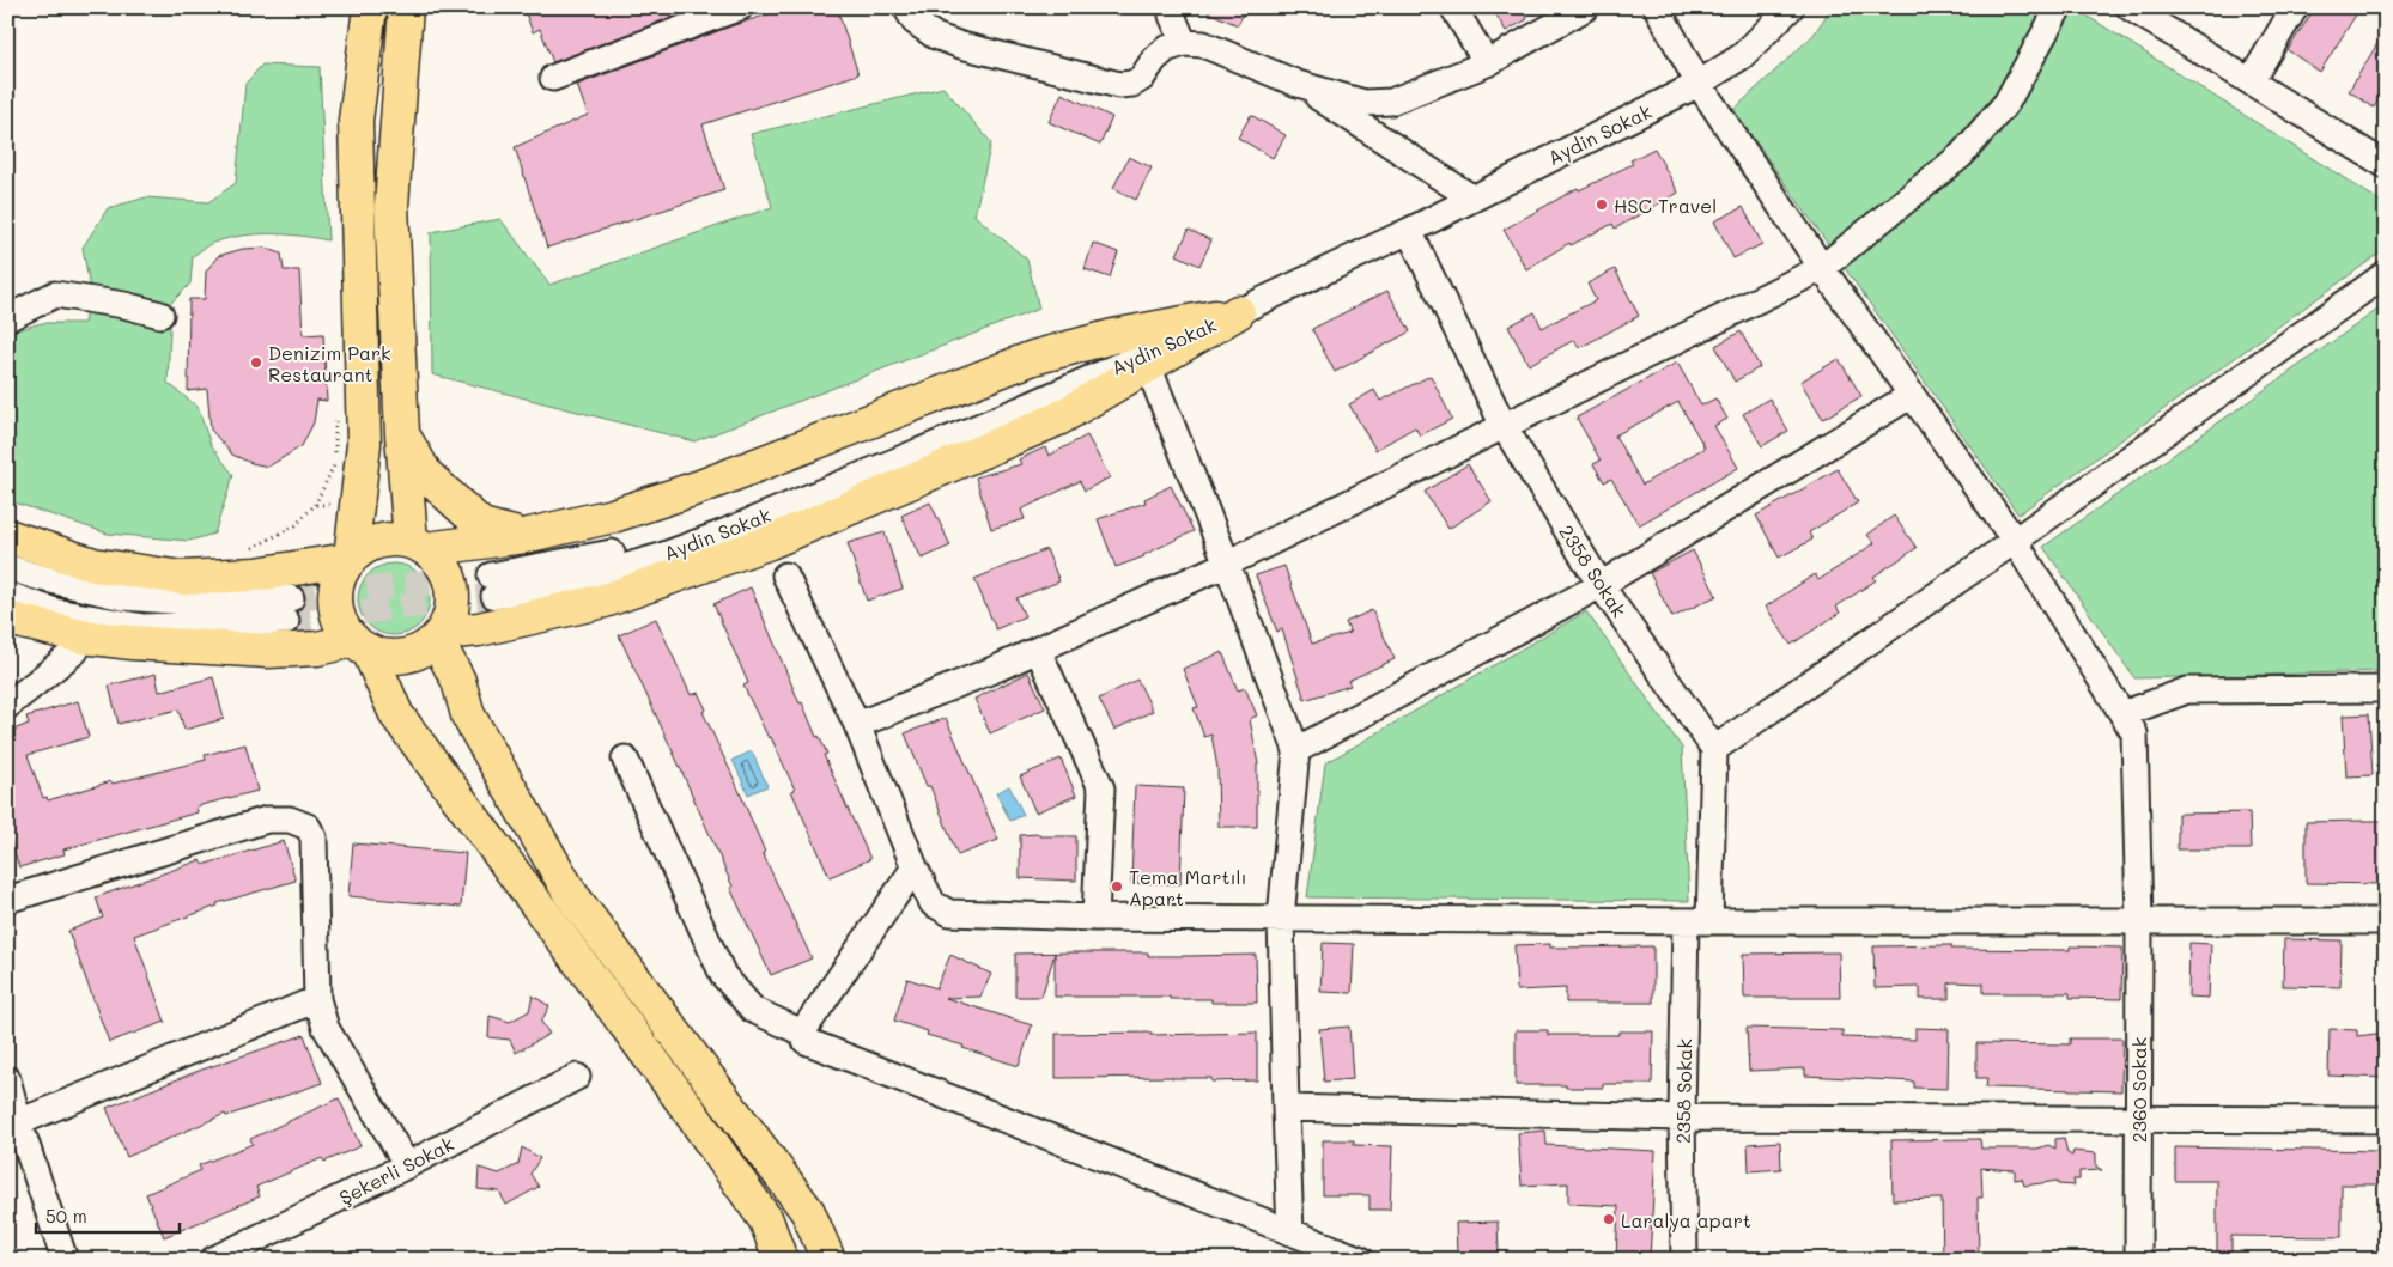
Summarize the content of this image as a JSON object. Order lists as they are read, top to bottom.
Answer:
{
  "streets": {
    "street": [
      "Aydin Sokak",
      "2358 Sokak",
      "2360 Sokak",
      "Şekerli Sokak"
    ]
  },
  "crossings": [
    ["Aydin Sokak", "2358 Sokak"],
    ["Aydin Sokak", "2360 Sokak"]
  ],
  "places": [
    "HSC Travel",
    "Denizim Park Restaurant",
    "Tema Martılı Apart",
    "Laralya apart"
  ],
  "scale_bar": "50 m"
}
